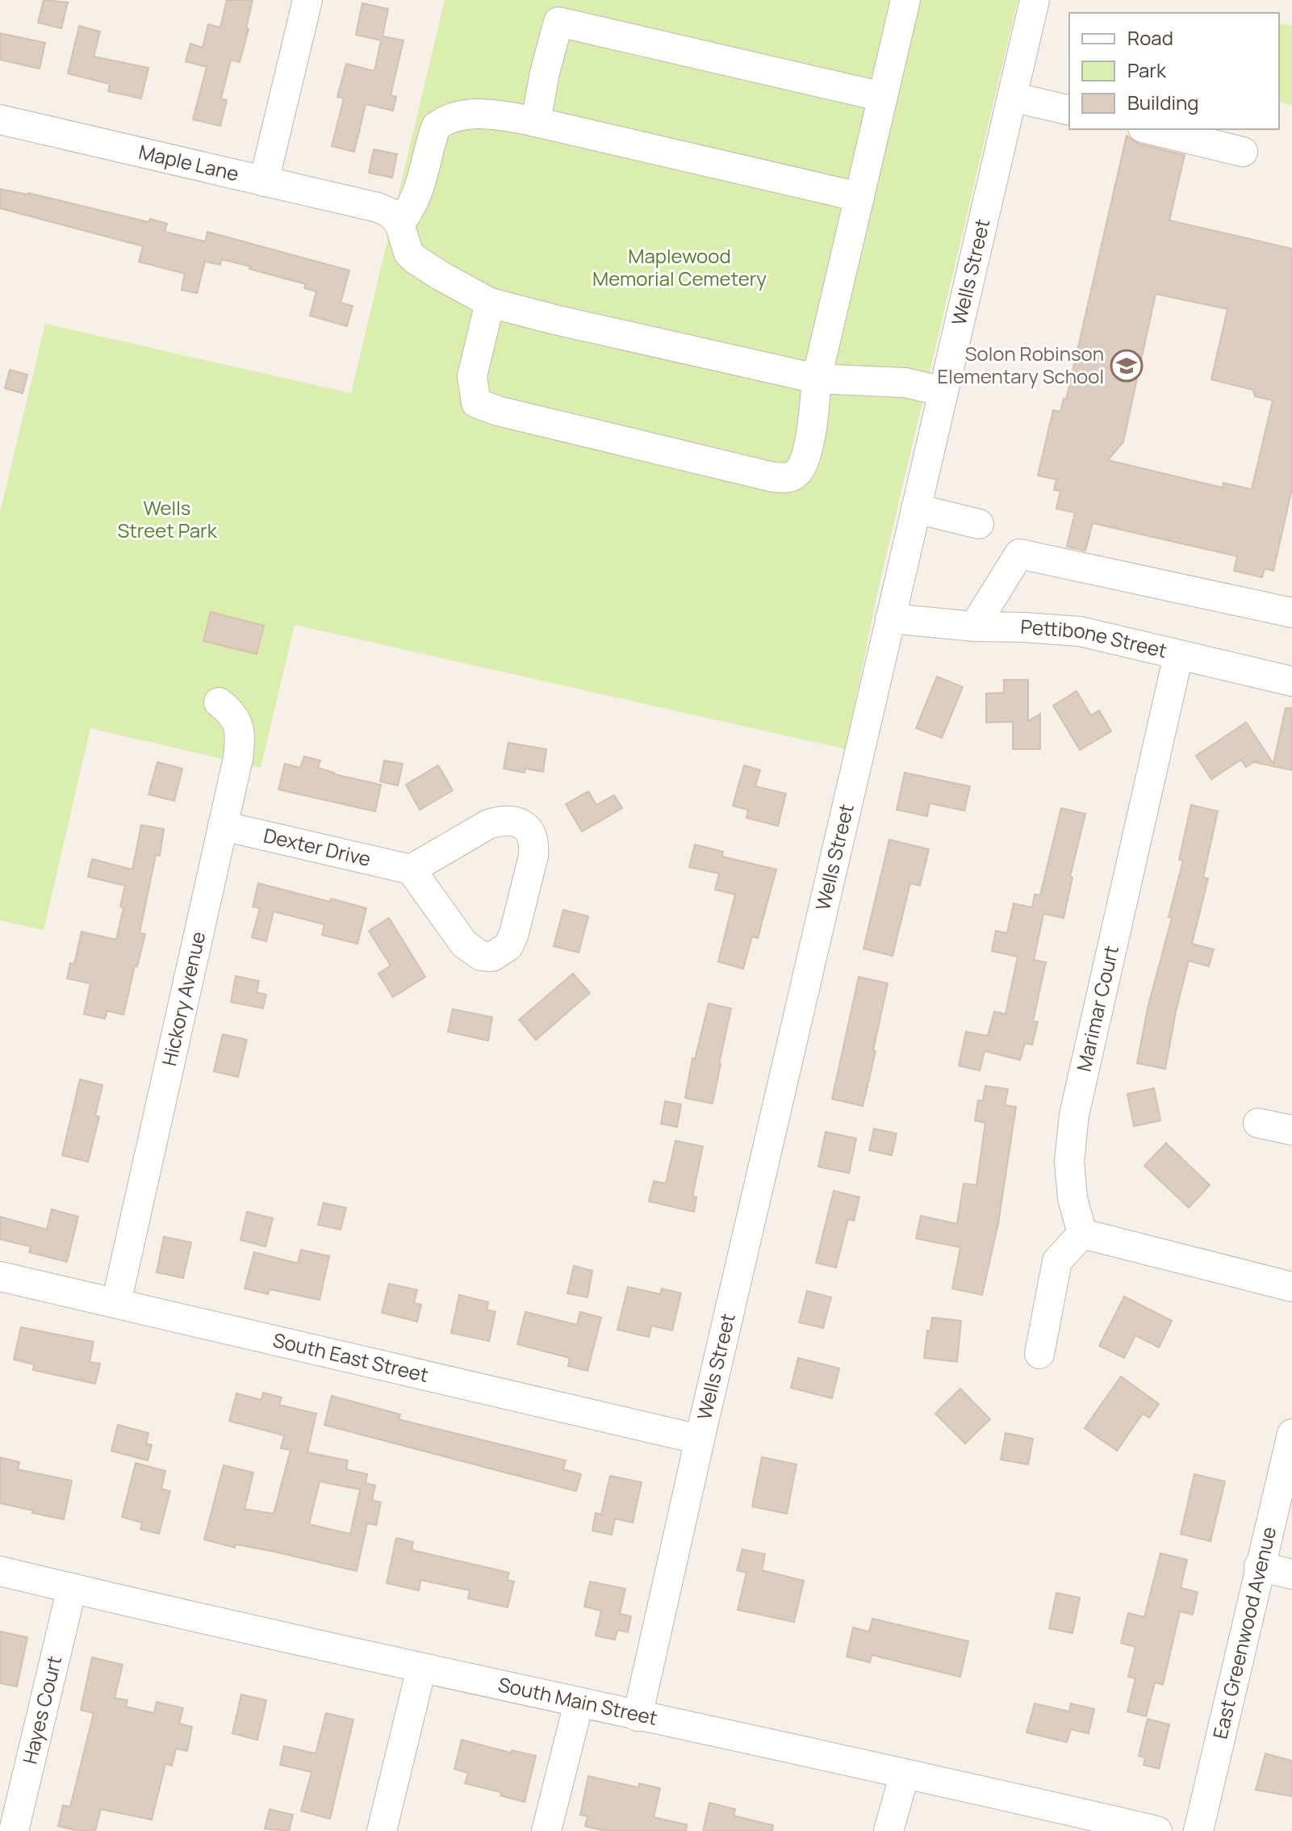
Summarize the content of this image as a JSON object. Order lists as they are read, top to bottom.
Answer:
{
  "streets": {
    "street": [
      "Maple Lane",
      "Wells Street",
      "Pettibone Street",
      "Dexter Drive",
      "Hickory Avenue",
      "Marimar Court",
      "South East Street",
      "East Greenwood Avenue",
      "South Main Street",
      "Hayes Court"
    ]
  },
  "crossings": [
    ["Wells Street", "Pettibone Street"],
    ["Wells Street", "South East Street"],
    ["Wells Street", "South Main Street"],
    ["Pettibone Street", "Marimar Court"],
    ["Dexter Drive", "Hickory Avenue"],
    ["Hickory Avenue", "South East Street"],
    ["South Main Street", "Hayes Court"]
  ],
  "parks": ["Maplewood Memorial Cemetery", "Wells Street Park"],
  "places": {
    "school or university": ["Solon Robinson Elementary School"]
  },
  "legend": ["Road", "Park", "Building"]
}
